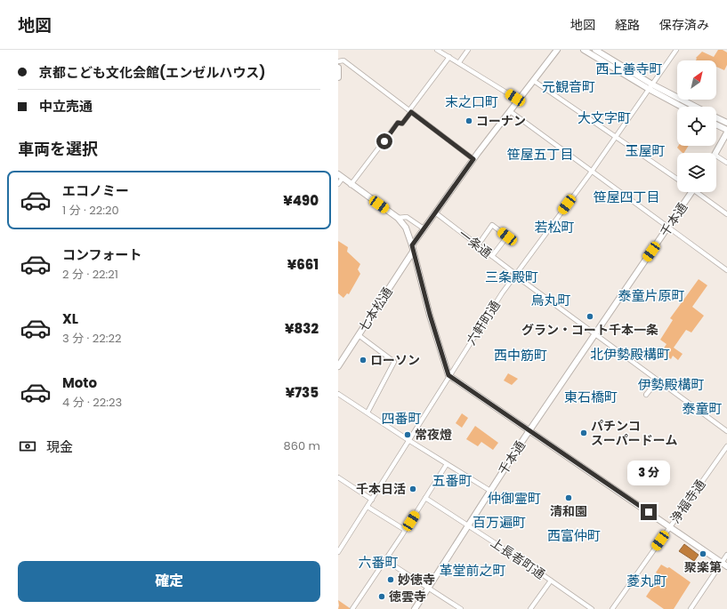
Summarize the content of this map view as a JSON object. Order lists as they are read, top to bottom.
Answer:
{
  "streets": {
    "street": [
      "千本通",
      "一条通",
      "七本松通",
      "六軒町通",
      "浄福寺通",
      "上長者町通"
    ]
  },
  "crossings": [
    ["千本通", "一条通"],
    ["千本通", "上長者町通"],
    ["一条通", "六軒町通"]
  ],
  "districts": [
    "西上善寺町",
    "元観音町",
    "末之口町",
    "大文字町",
    "玉屋町",
    "笹屋五丁目",
    "笹屋四丁目",
    "若松町",
    "三条殿町",
    "泰童片原町",
    "烏丸町",
    "北伊勢殿構町",
    "西中筋町",
    "伊勢殿構町",
    "東石橋町",
    "泰童町",
    "四番町",
    "五番町",
    "仲御霊町",
    "百万遍町",
    "西富仲町",
    "六番町",
    "革堂前之町",
    "菱丸町"
  ],
  "places": [
    "コーナン",
    "グラン・コート千本一条",
    "ローソン",
    "パチンコ スーパードーム",
    "常夜燈",
    "千本日活",
    "清和園",
    "聚楽第",
    "妙徳寺",
    "徳雲寺"
  ],
  "north": "top right",
  "page": {
    "header": "地図",
    "nav": ["地図", "経路", "保存済み"],
    "banner": ["京都こども文化会館(エンゼルハウス)", "中立売通"],
    "heading": "車両を選択",
    "list": [
      {
        "name": "エコノミー",
        "note": "1 分 · 22:20",
        "value": "¥490"
      },
      {
        "name": "コンフォート",
        "note": "2 分 · 22:21",
        "value": "¥661"
      },
      {
        "name": "XL",
        "note": "3 分 · 22:22",
        "value": "¥832"
      },
      {
        "name": "Moto",
        "note": "4 分 · 22:23",
        "value": "¥735"
      }
    ],
    "pay": ["現金", "860 m"],
    "bubble": "3 分",
    "buttons": "確定"
  }
}
